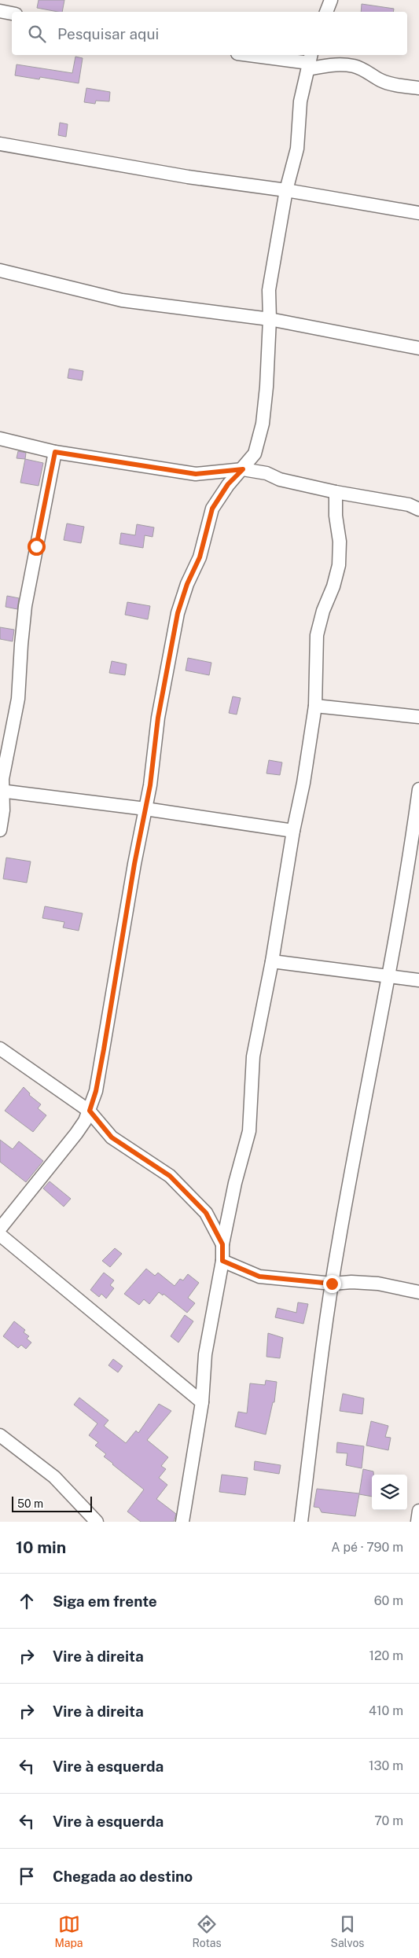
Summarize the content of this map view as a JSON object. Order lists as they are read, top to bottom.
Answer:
{
  "scale_bar": "50 m",
  "page": {
    "search": "Pesquisar aqui",
    "scale": "50 m",
    "heading": ["10 min", "A pé · 790 m"],
    "list": [
      ["Siga em frente", "60 m"],
      ["Vire à direita", "120 m"],
      ["Vire à direita", "410 m"],
      ["Vire à esquerda", "130 m"],
      ["Vire à esquerda", "70 m"],
      "Chegada ao destino"
    ],
    "nav": ["Mapa", "Rotas", "Salvos"]
  }
}
